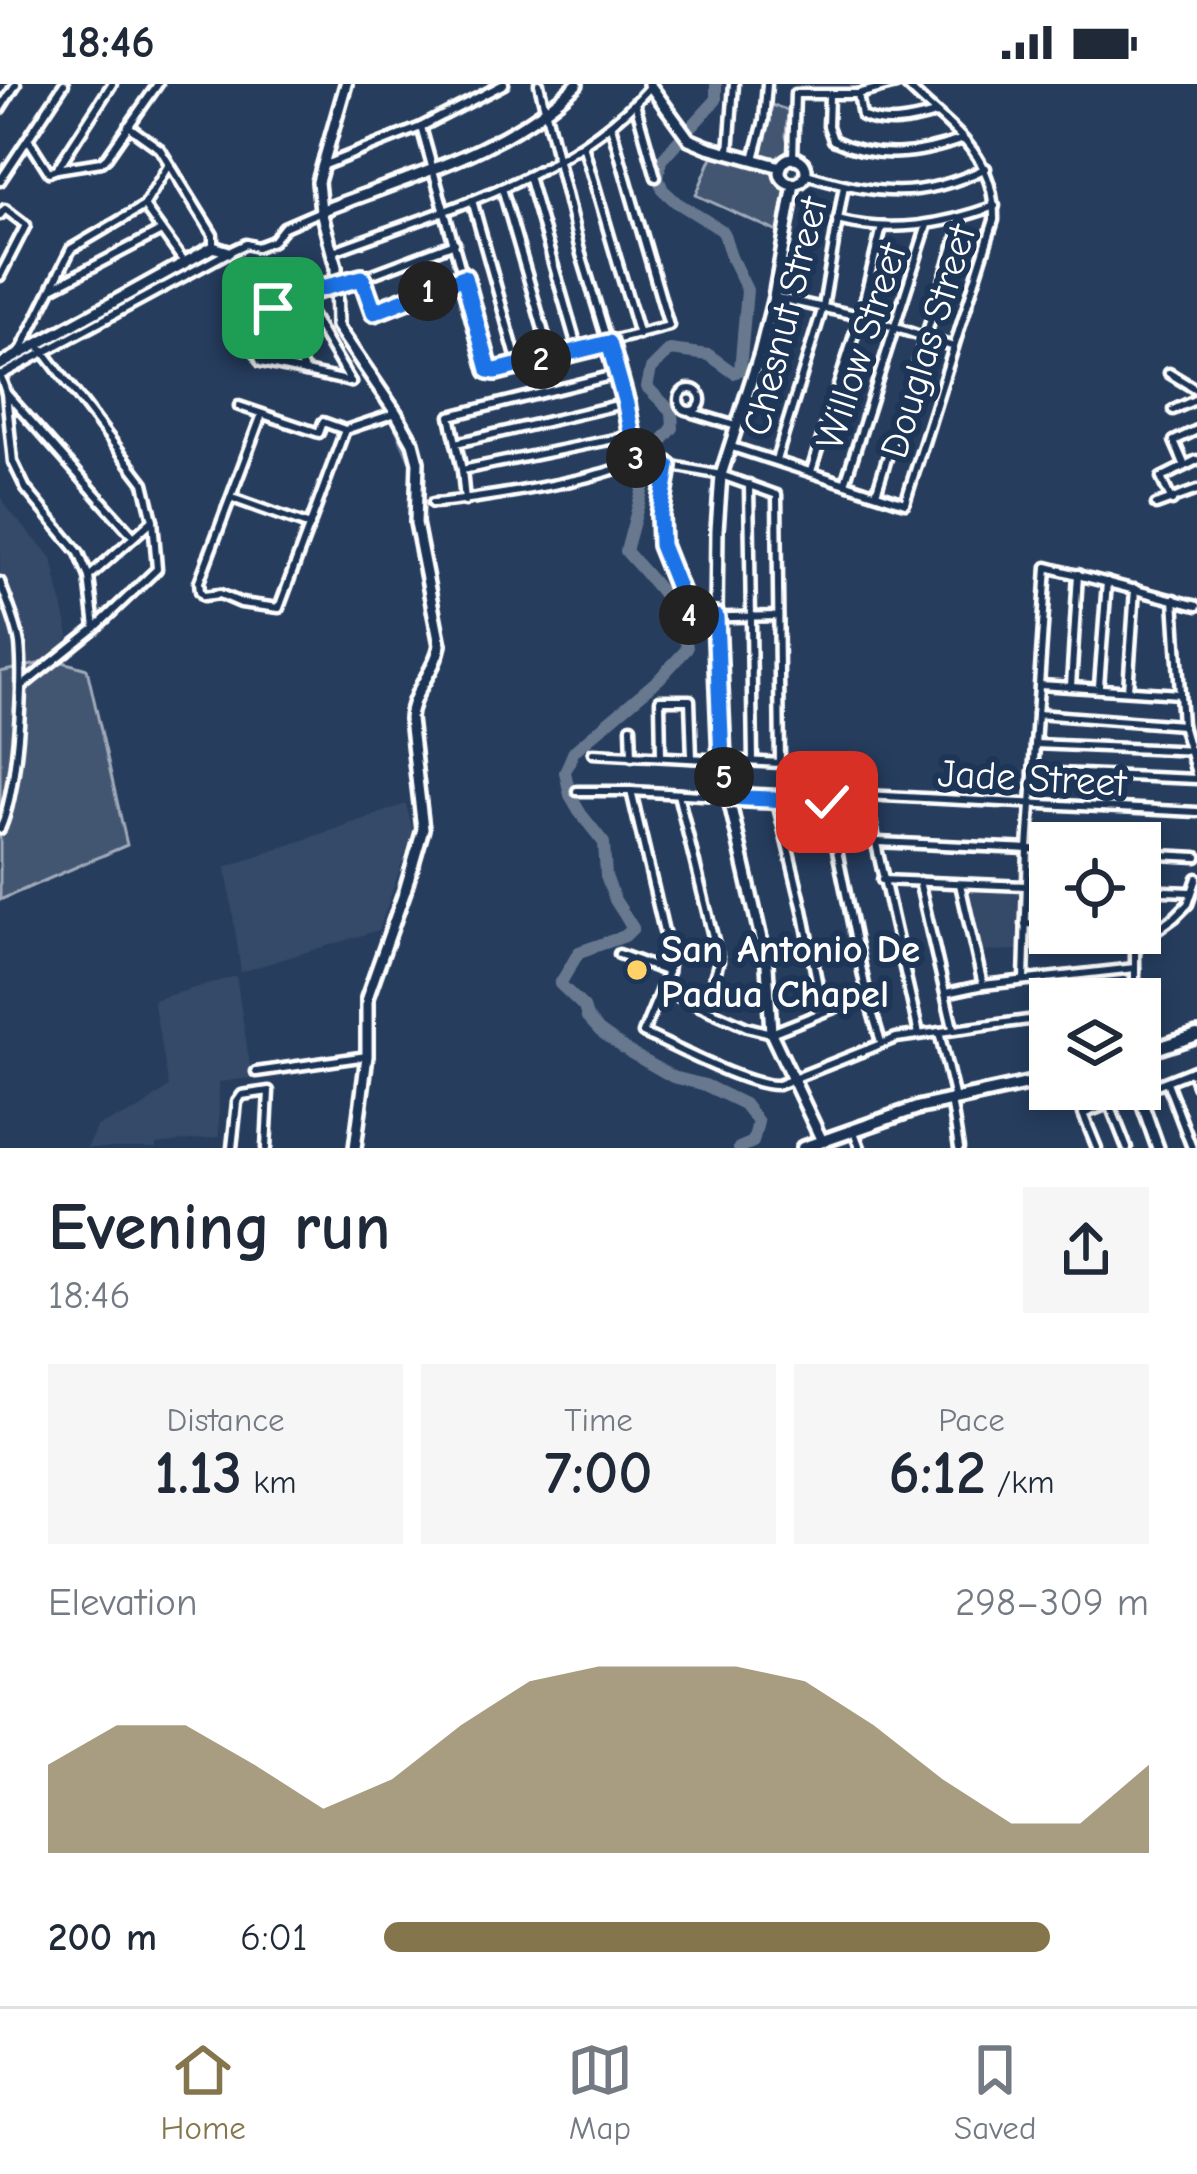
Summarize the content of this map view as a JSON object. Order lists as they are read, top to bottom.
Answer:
{
  "streets": {
    "street": [
      "Chesnut Street",
      "Douglas Street",
      "Willow Street",
      "Jade Street"
    ]
  },
  "places": ["San Antonio De Padua Chapel"],
  "page": {
    "status": "18:46",
    "pins": [
      "1",
      "2",
      "3",
      "4",
      "5"
    ],
    "heading": ["Evening run", "18:46"],
    "stats": [
      ["Distance", "1.13 km"],
      ["Time", "7:00"],
      ["Pace", "6:12 /km"]
    ],
    "chart": ["Elevation", "298–309 m"],
    "list": [
      {
        "name": "200 m",
        "note": "6:01"
      }
    ],
    "tabs": ["Home", "Map", "Saved"]
  }
}
